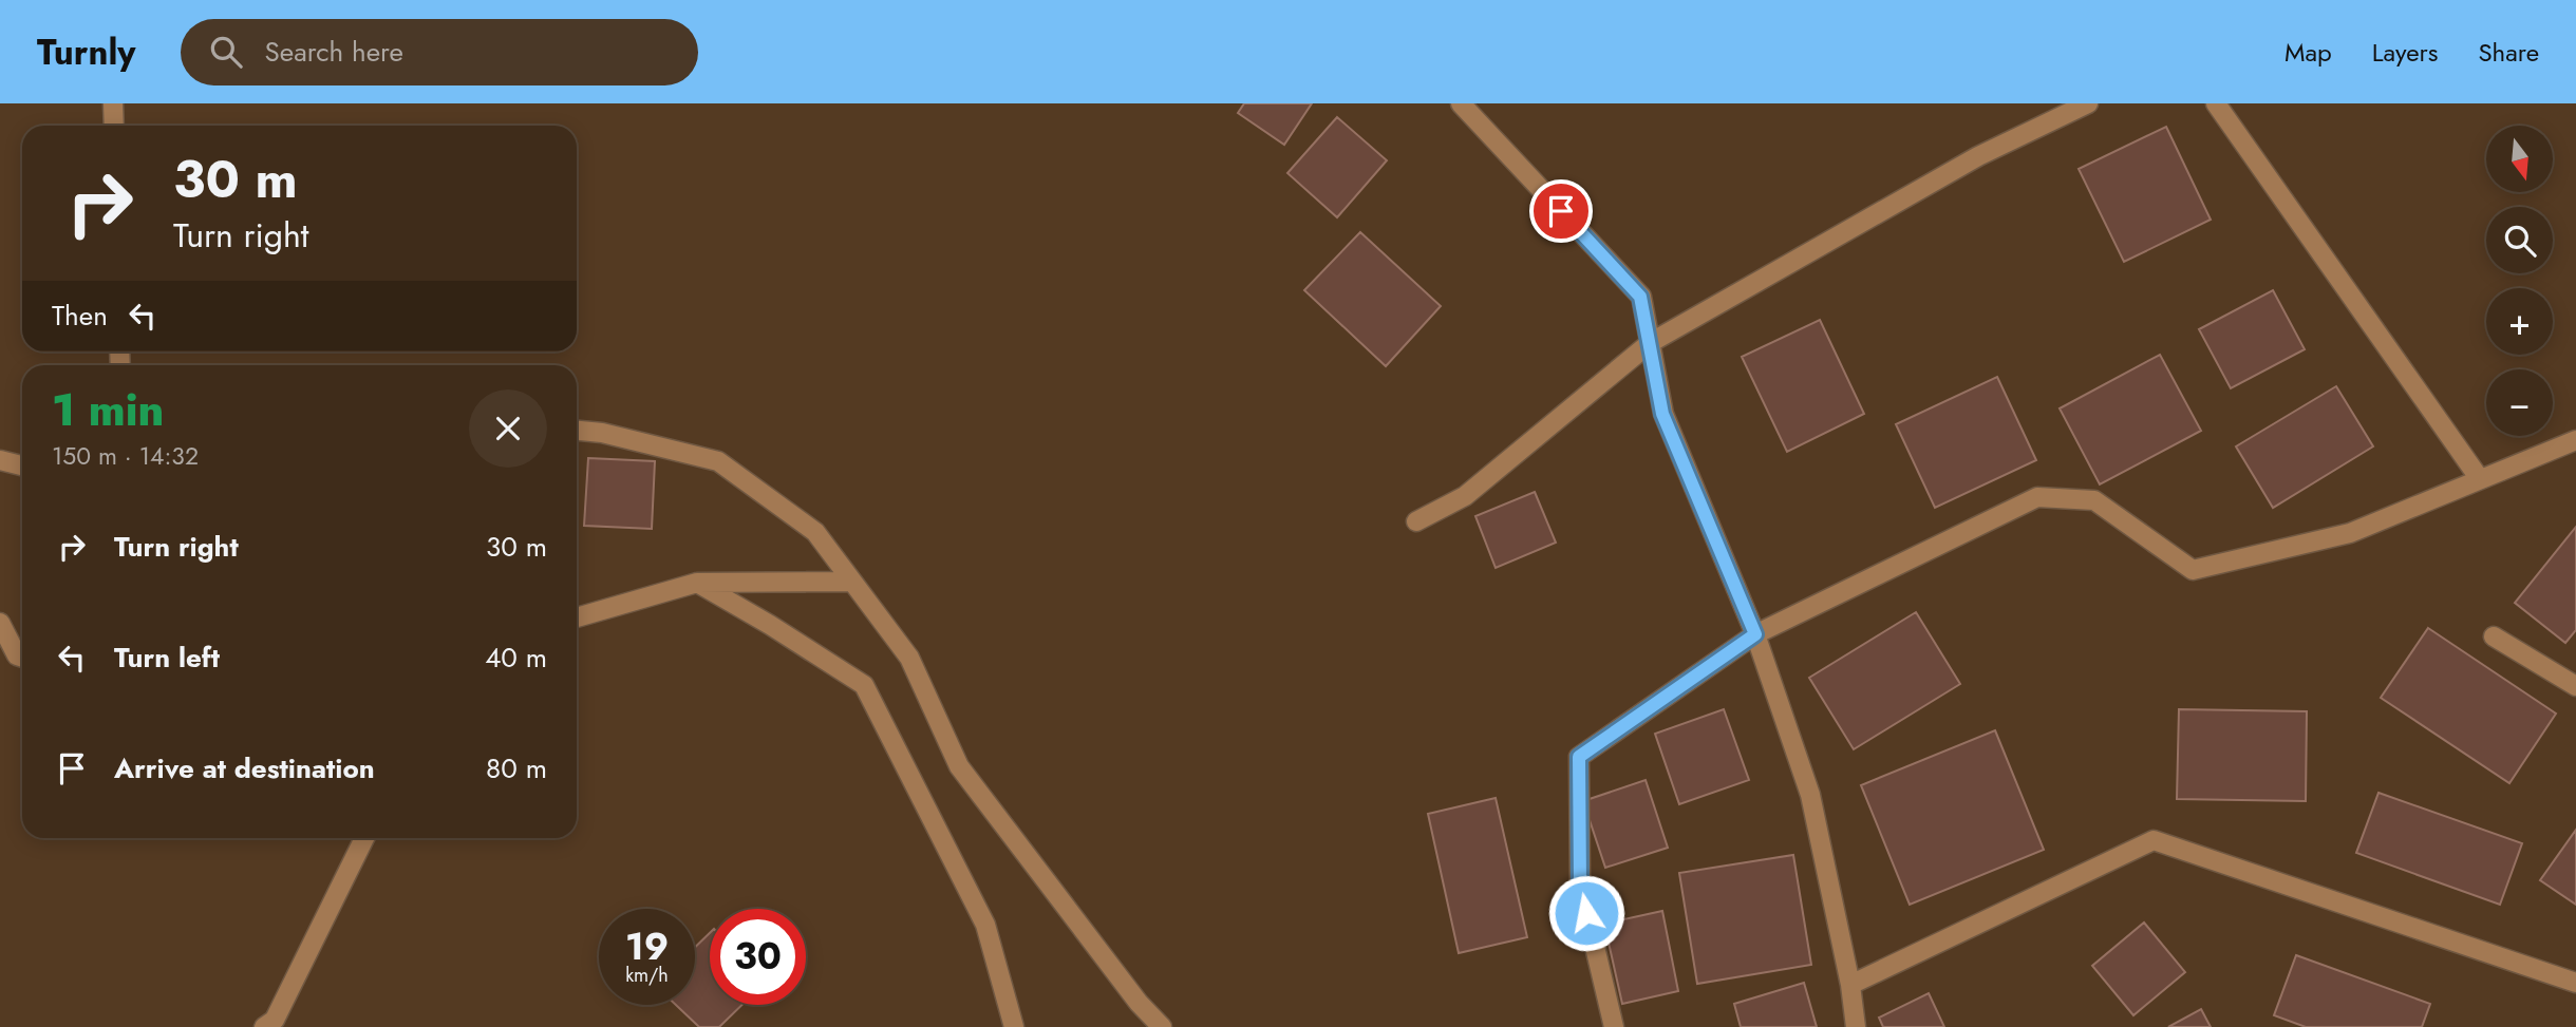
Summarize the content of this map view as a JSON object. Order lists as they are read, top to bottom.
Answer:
{
  "north": "bottom",
  "page": {
    "header": "Turnly",
    "search": "Search here",
    "nav": ["Map", "Layers", "Share"],
    "map_buttons": ["+", "−"],
    "turn": ["30 m", "Turn right"],
    "then": "Then",
    "heading": ["1 min", "150 m · 14:32"],
    "list": [
      {
        "name": "Turn right",
        "value": "30 m"
      },
      {
        "name": "Turn left",
        "value": "40 m"
      },
      {
        "name": "Arrive at destination",
        "value": "80 m"
      }
    ],
    "speed": "19 km/h",
    "limit": "30"
  }
}
